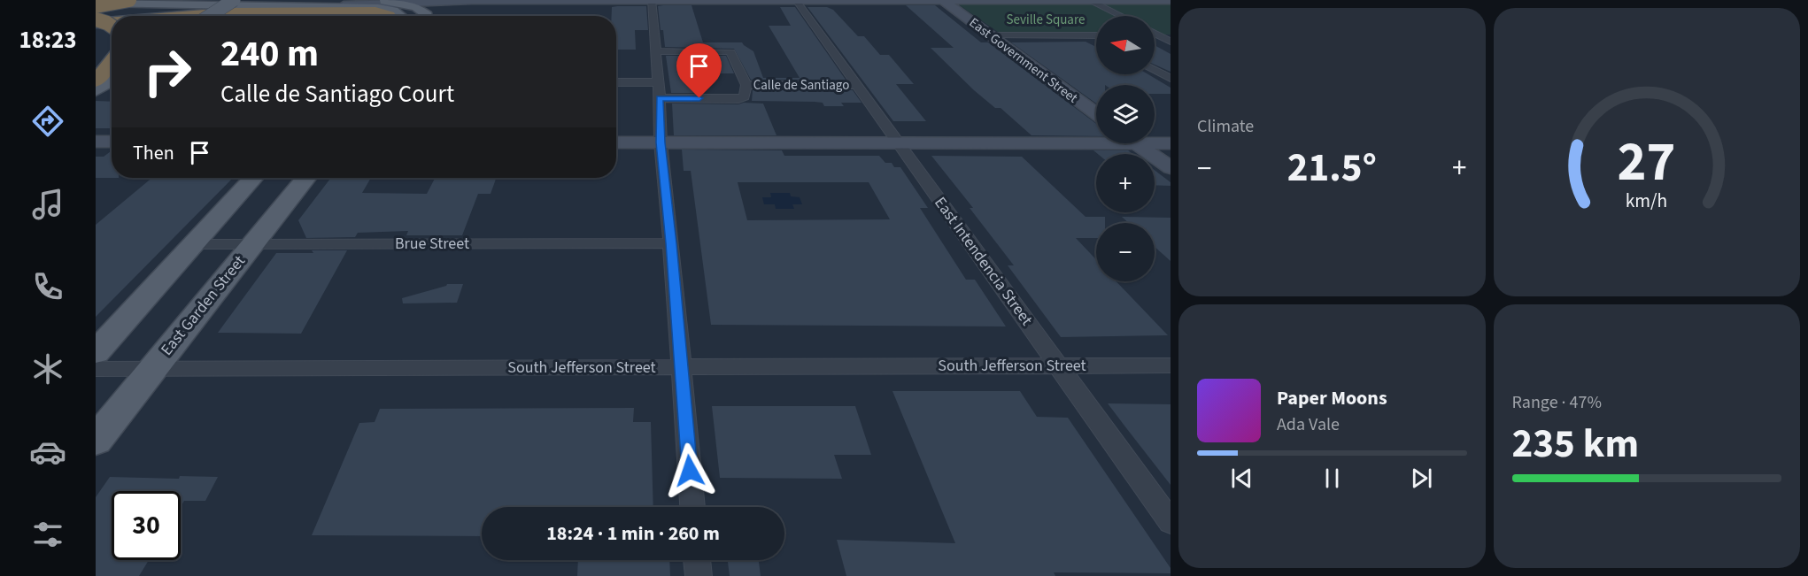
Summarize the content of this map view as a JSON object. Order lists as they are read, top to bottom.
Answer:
{
  "streets": {
    "main road": ["East Garden Street"],
    "street": [
      "East Government Street",
      "Calle de Santiago",
      "Brue Street",
      "East Intendencia Street",
      "South Jefferson Street"
    ]
  },
  "crossings": [
    ["Calle de Santiago", "East Intendencia Street"],
    ["Brue Street", "East Garden Street"],
    ["East Intendencia Street", "South Jefferson Street"],
    ["East Garden Street", "South Jefferson Street"]
  ],
  "parks": ["Seville Square"],
  "north": "left",
  "page": {
    "tabs": "18:23",
    "tile": [
      "Climate",
      ["Range · 47%", "235 km"]
    ],
    "map_buttons": ["+", "−"],
    "turn": ["240 m", "Calle de Santiago Court"],
    "then": "Then",
    "heat": ["−", "21.5°", "+"],
    "song": ["Paper Moons", "Ada Vale"],
    "limit": "30",
    "trip": "18:24 · 1 min · 260 m",
    "gauge": ["27", "km/h"]
  }
}
